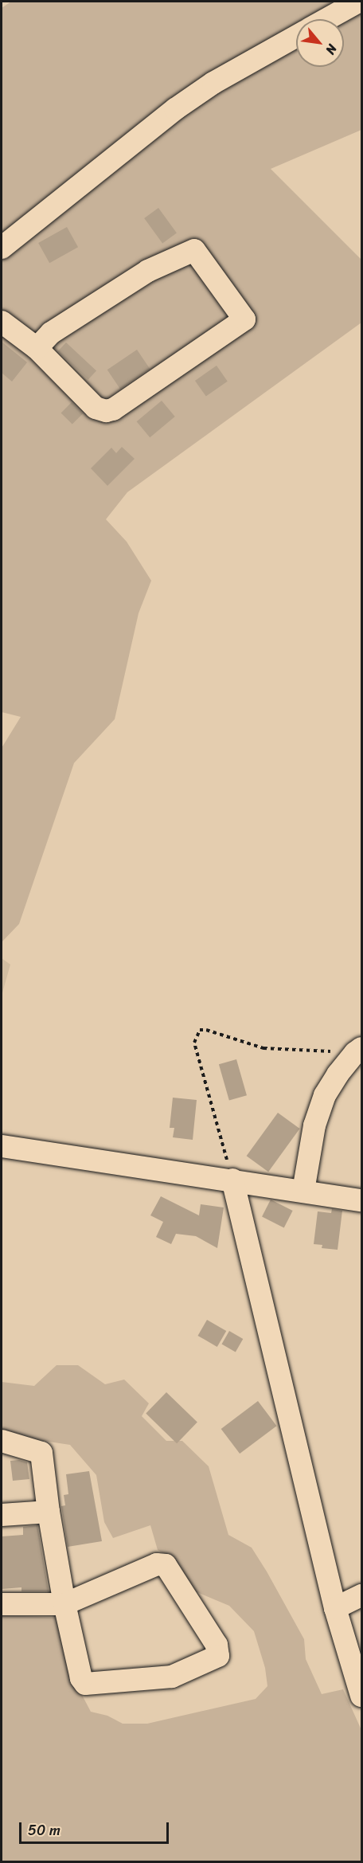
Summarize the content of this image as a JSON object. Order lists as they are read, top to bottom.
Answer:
{
  "scale_bar": "50 m",
  "north": "bottom right"
}
